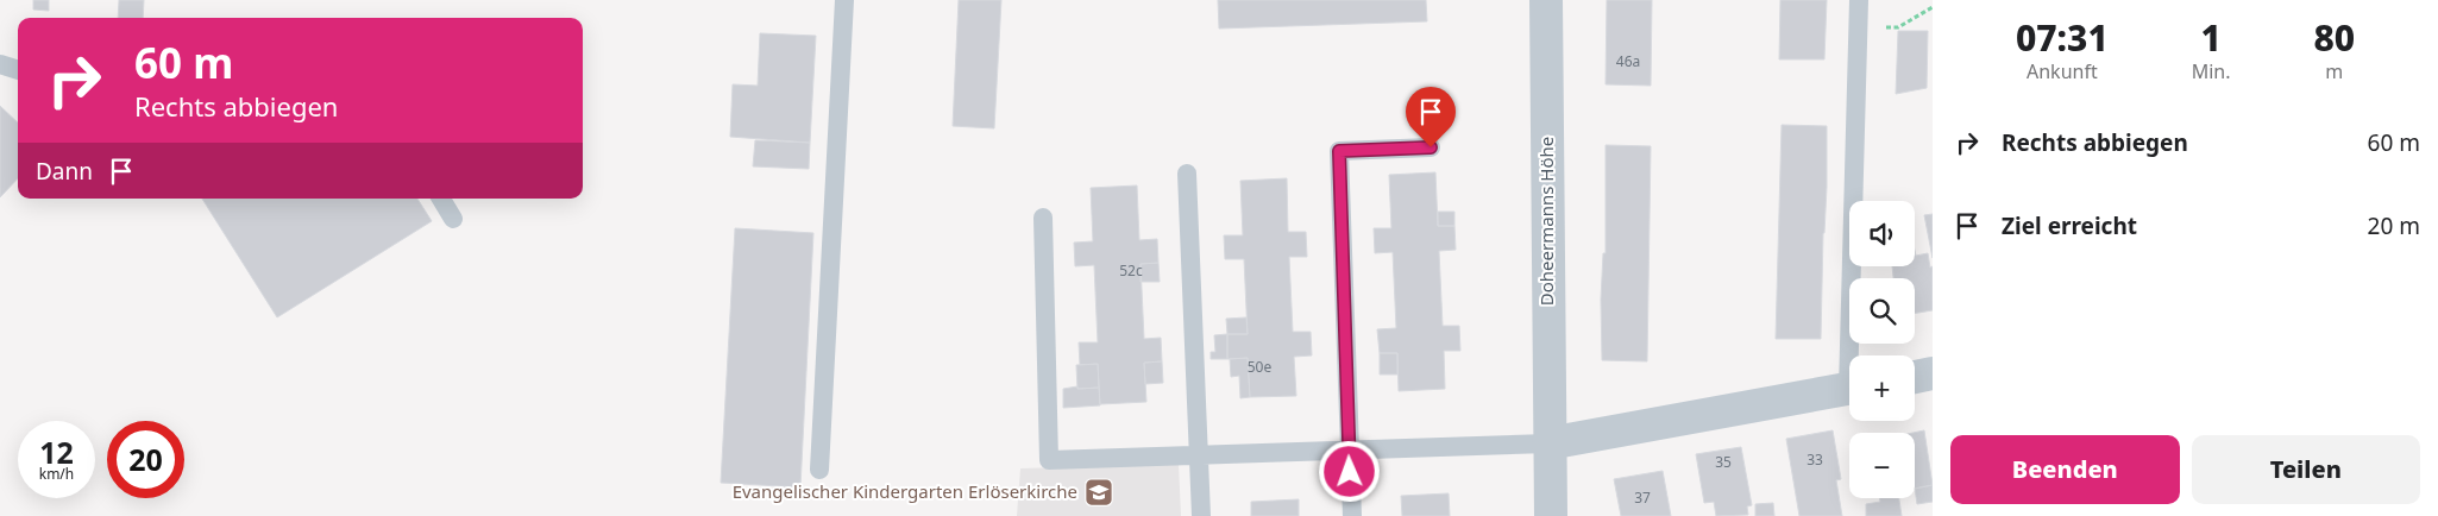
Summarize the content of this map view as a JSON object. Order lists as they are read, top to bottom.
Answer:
{
  "streets": {
    "street": ["Doheermanns Höhe"]
  },
  "places": {
    "school or university": ["Evangelischer Kindergarten Erlöserkirche"]
  },
  "house_numbers": [
    "46a",
    "52c",
    "50e",
    "33",
    "35",
    "37"
  ],
  "page": {
    "eta": [
      "07:31",
      "Ankunft",
      "1",
      "Min.",
      "80",
      "m"
    ],
    "turn": ["60 m", "Rechts abbiegen"],
    "list": [
      {
        "name": "Rechts abbiegen",
        "value": "60 m"
      },
      {
        "name": "Ziel erreicht",
        "value": "20 m"
      }
    ],
    "then": "Dann",
    "map_buttons": ["+", "−"],
    "speed": "12 km/h",
    "limit": "20",
    "buttons": ["Beenden", "Teilen"]
  }
}
